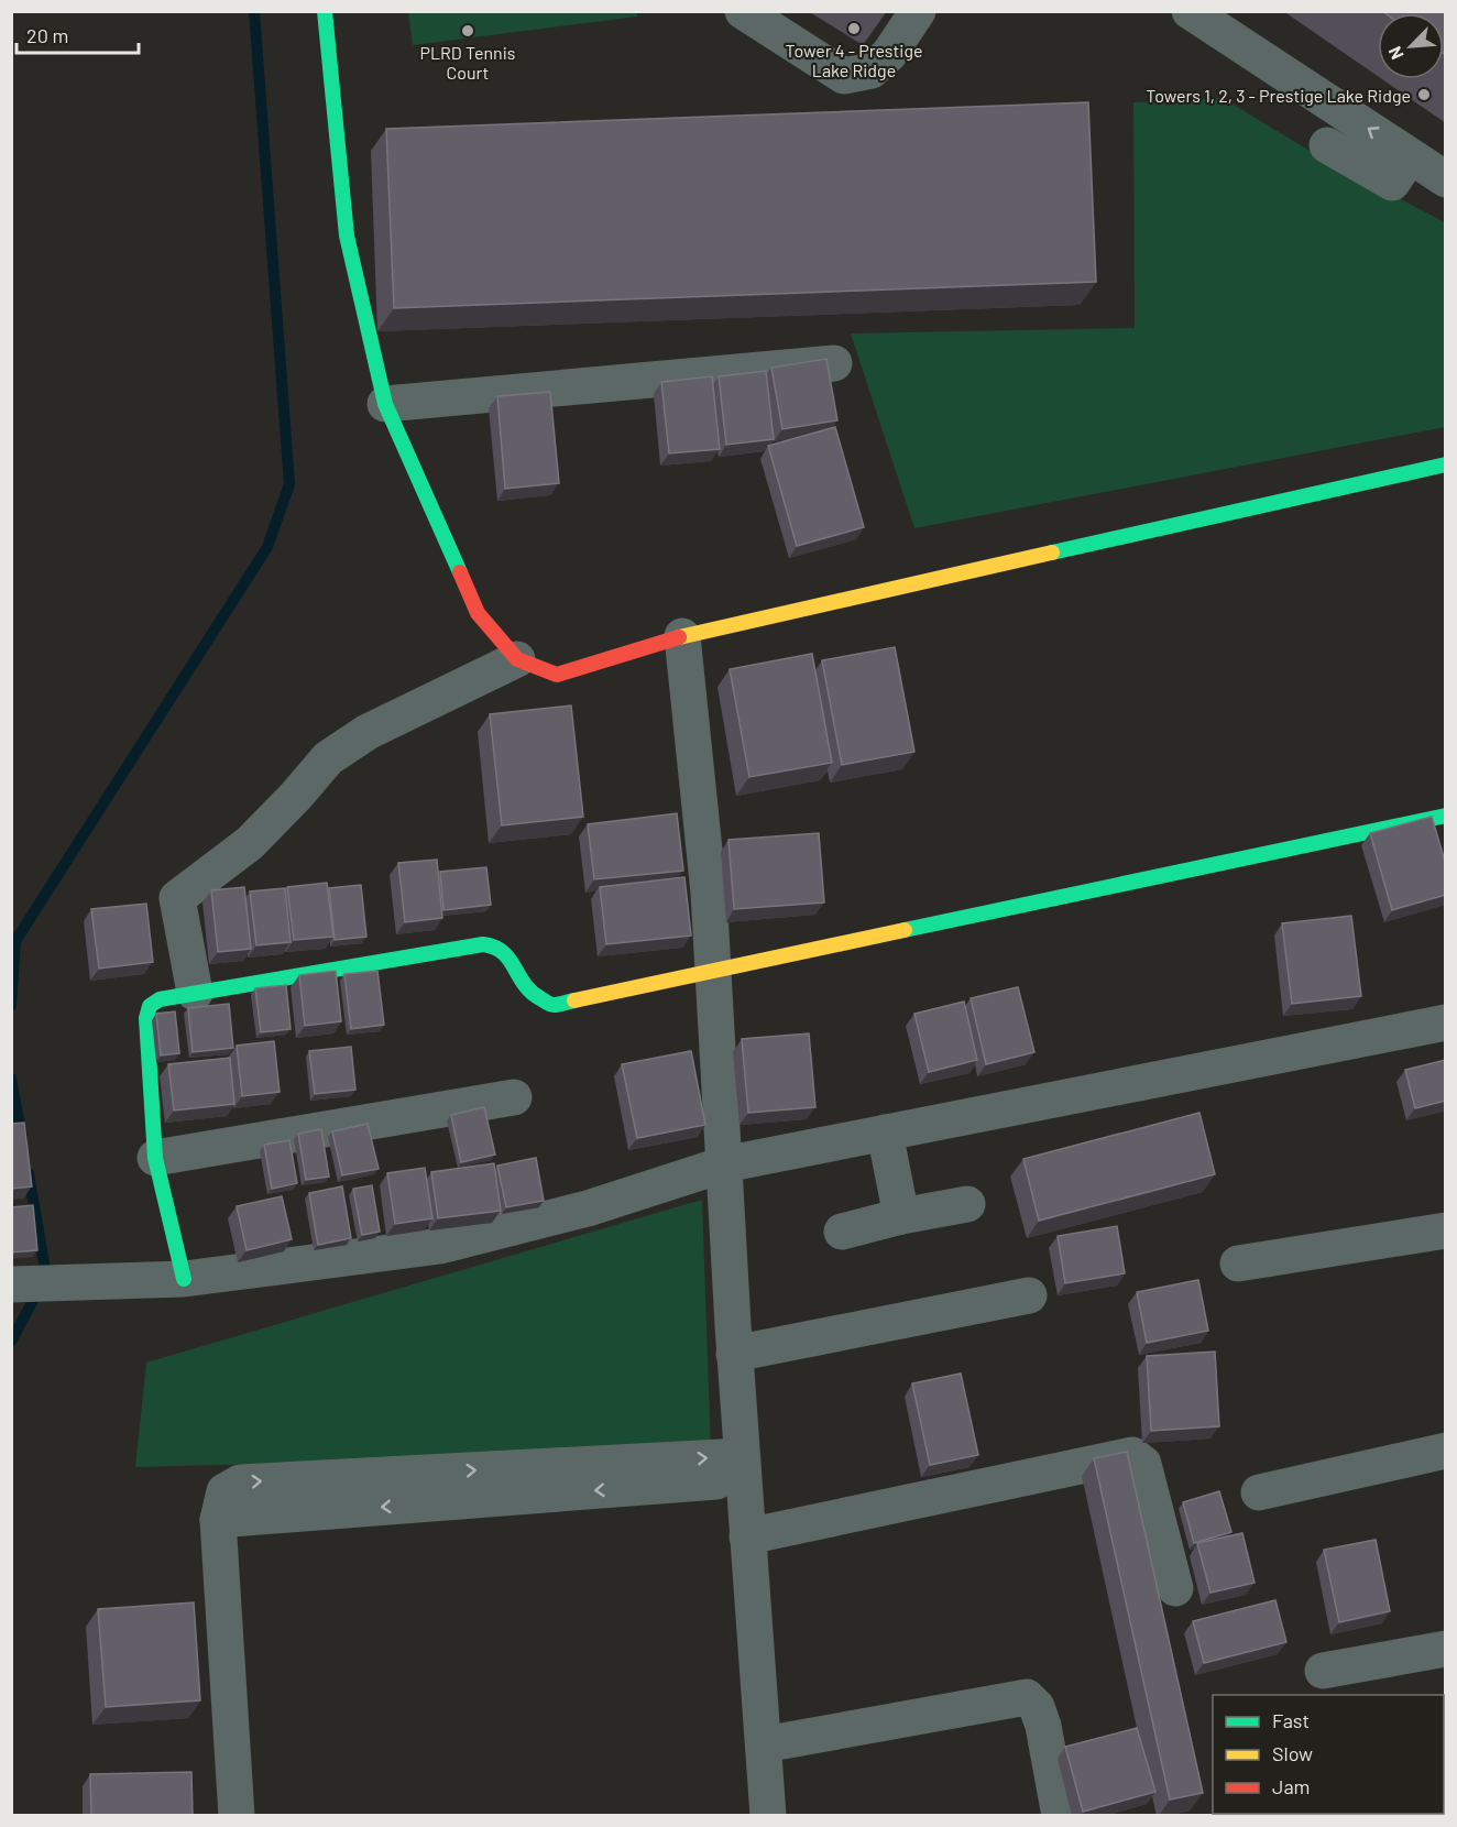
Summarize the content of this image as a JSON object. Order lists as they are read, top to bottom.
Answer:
{
  "places": ["Tower 4 - Prestige Lake Ridge", "PLRD Tennis Court", "Towers 1, 2, 3 - Prestige Lake Ridge"],
  "legend": ["Fast", "Slow", "Jam"],
  "scale_bar": "20 m",
  "north": "bottom left"
}
